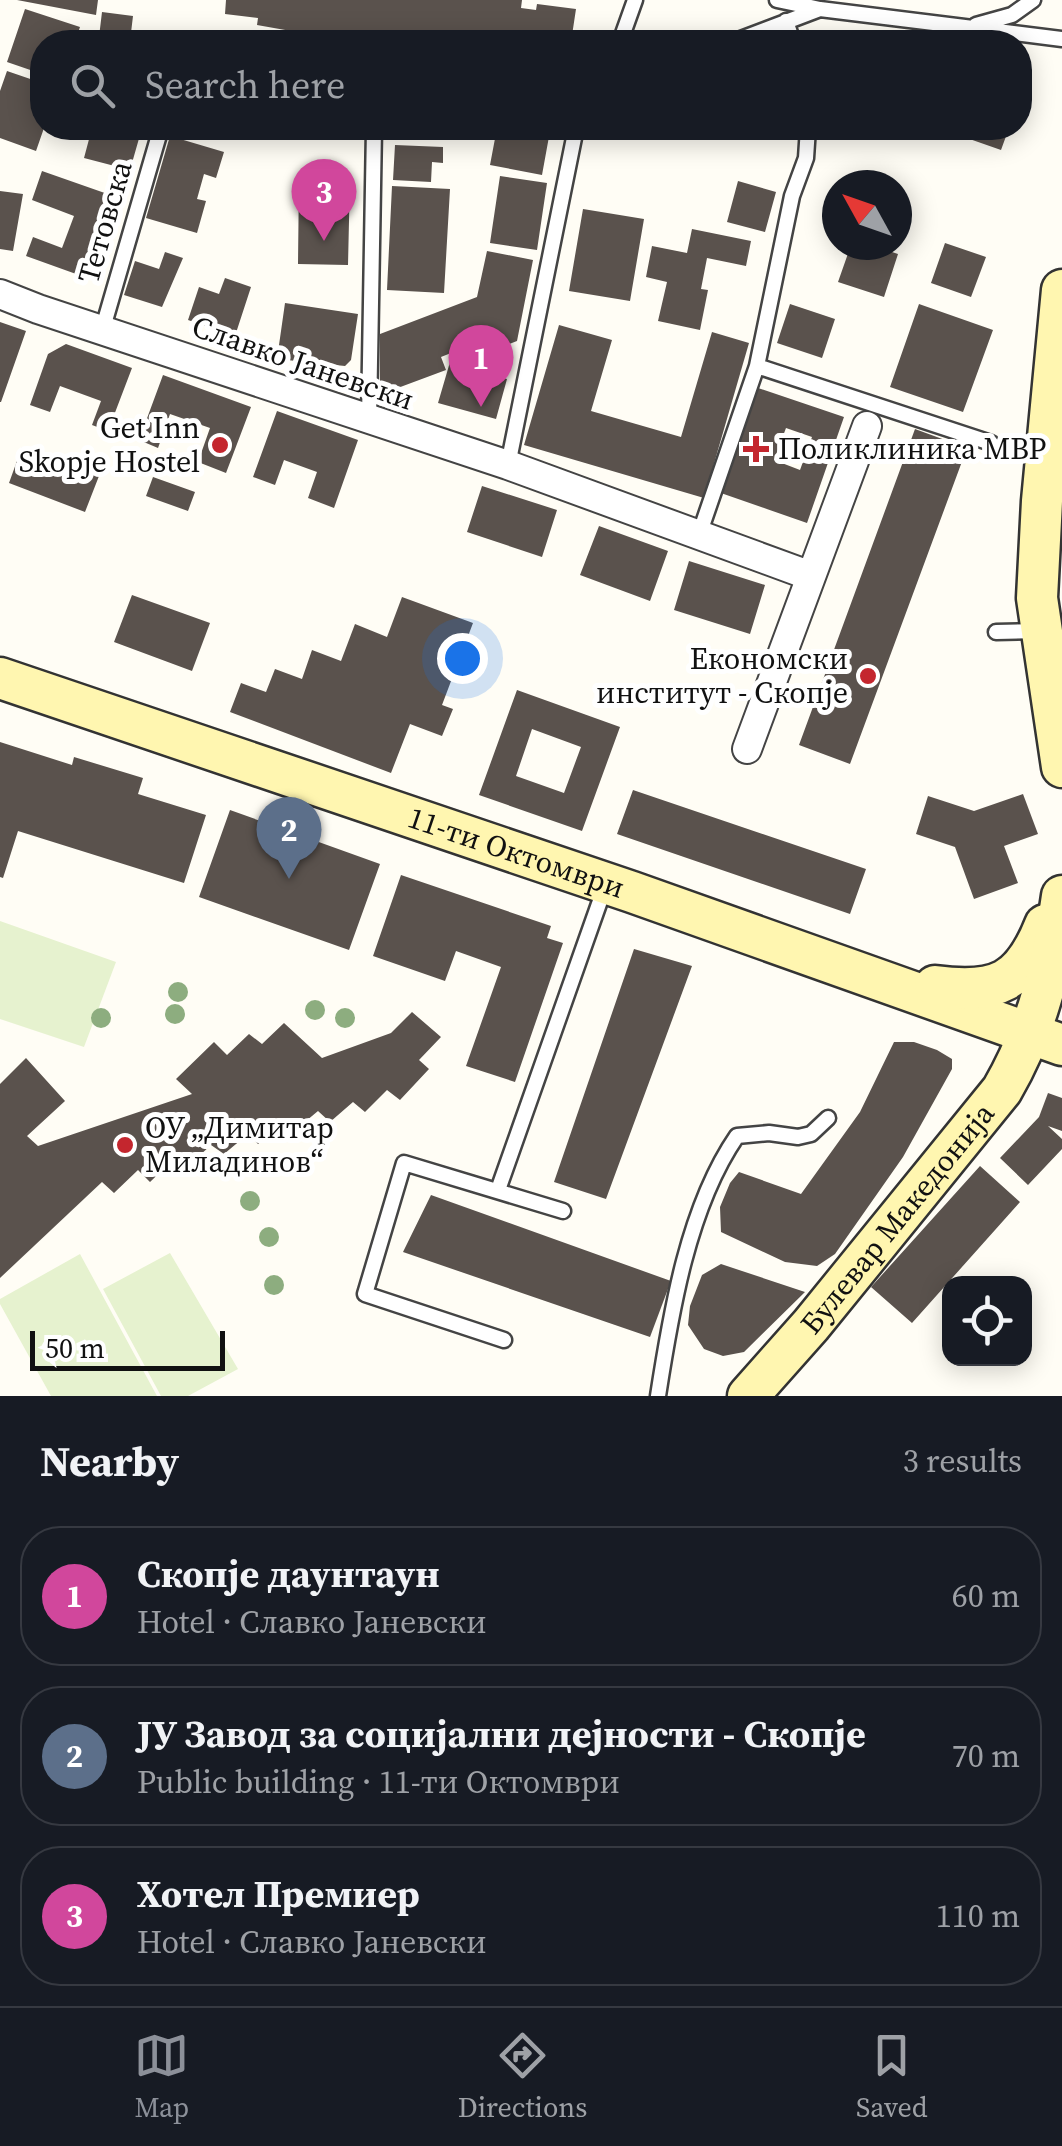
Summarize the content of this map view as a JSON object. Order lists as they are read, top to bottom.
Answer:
{
  "streets": {
    "street": ["Славко Јаневски", "11-ти Октомври", "Булевар Македонија"],
    "lane": ["Тетовска"]
  },
  "crossings": [
    ["Тетовска", "Славко Јаневски"],
    ["11-ти Октомври", "Булевар Македонија"]
  ],
  "places": {
    "other": ["Get Inn Skopje Hostel", "Економски институт - Скопје", "ОУ „Димитар Миладинов“"],
    "health": ["Поликлиника МВР"]
  },
  "scale_bar": "50 m",
  "north": "top left",
  "page": {
    "search": "Search here",
    "pins": ["3", "1", "2"],
    "scale": "50 m",
    "heading": ["Nearby", "3 results"],
    "list": [
      {
        "mark": "1",
        "name": "Скопје даунтаун",
        "note": "Hotel · Славко Јаневски",
        "value": "60 m"
      },
      {
        "mark": "2",
        "name": "ЈУ Завод за социјални дејности - Скопје",
        "note": "Public building · 11-ти Октомври",
        "value": "70 m"
      },
      {
        "mark": "3",
        "name": "Хотел Премиер",
        "note": "Hotel · Славко Јаневски",
        "value": "110 m"
      }
    ],
    "nav": ["Map", "Directions", "Saved"]
  }
}
